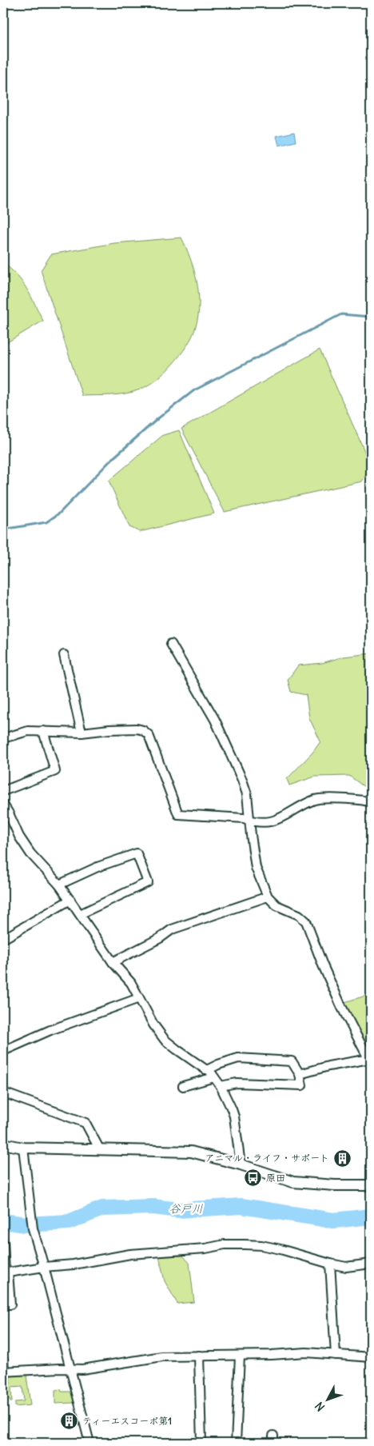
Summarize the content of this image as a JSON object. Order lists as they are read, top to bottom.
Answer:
{
  "water": ["谷戸川"],
  "places": {
    "building": ["アニマル・ライフ・サポート", "ティーエスコーポ第1"],
    "bus stop": ["原田"]
  },
  "north": "bottom left"
}
